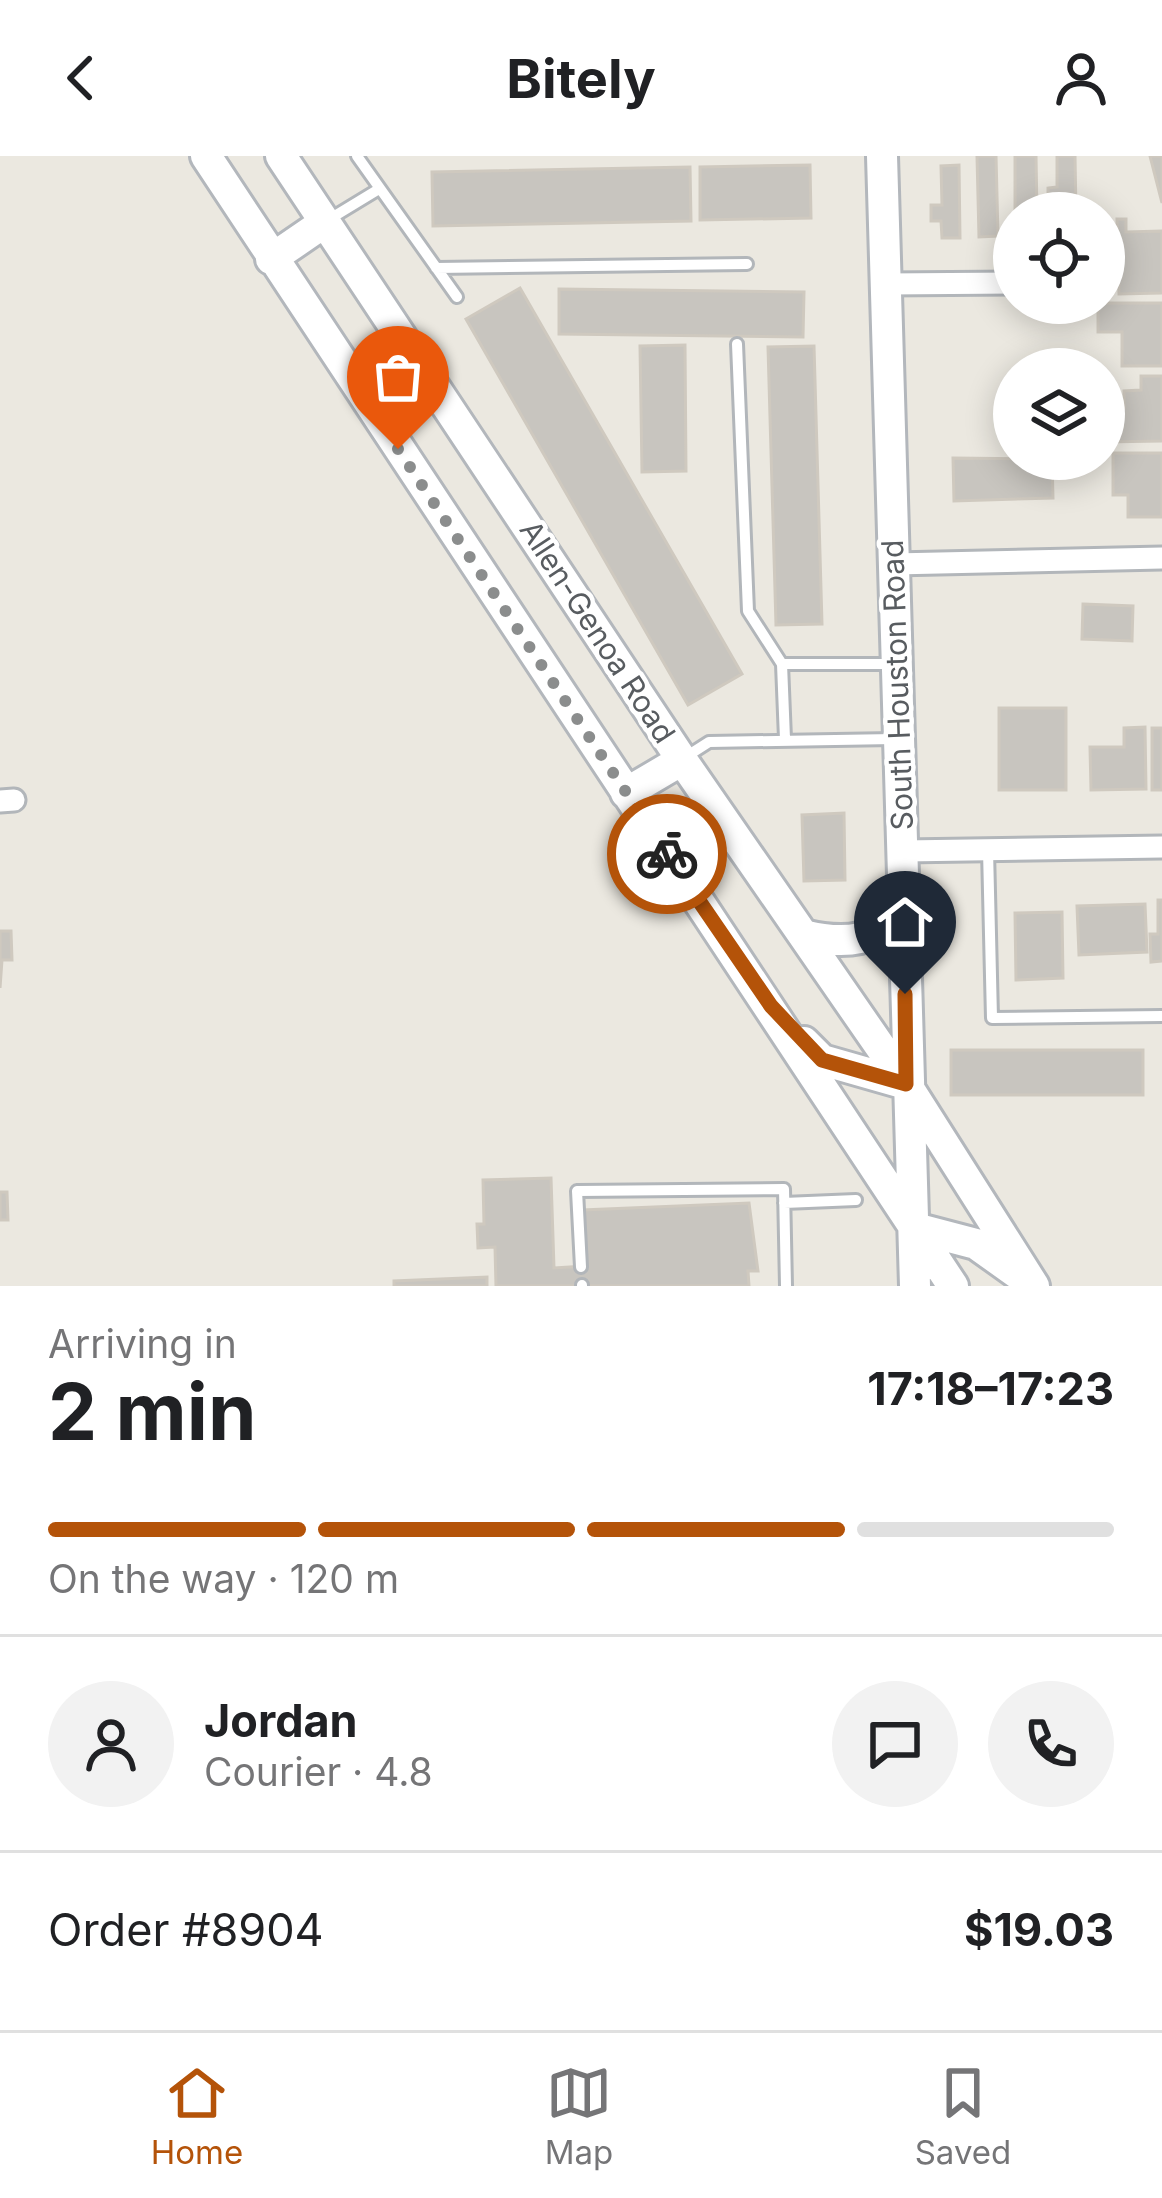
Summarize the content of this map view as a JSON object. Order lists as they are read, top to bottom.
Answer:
{
  "streets": {
    "main road": ["Allen-Genoa Road", "South Houston Road"]
  },
  "crossings": [
    ["Allen-Genoa Road", "South Houston Road"]
  ],
  "page": {
    "header": "Bitely",
    "heading": ["2 min", "Arriving in", "17:18–17:23"],
    "panel": [
      "Jordan",
      "Courier · 4.8",
      "Order #8904",
      "$19.03"
    ],
    "bar": "On the way · 120 m",
    "tabs": ["Home", "Map", "Saved"]
  }
}
